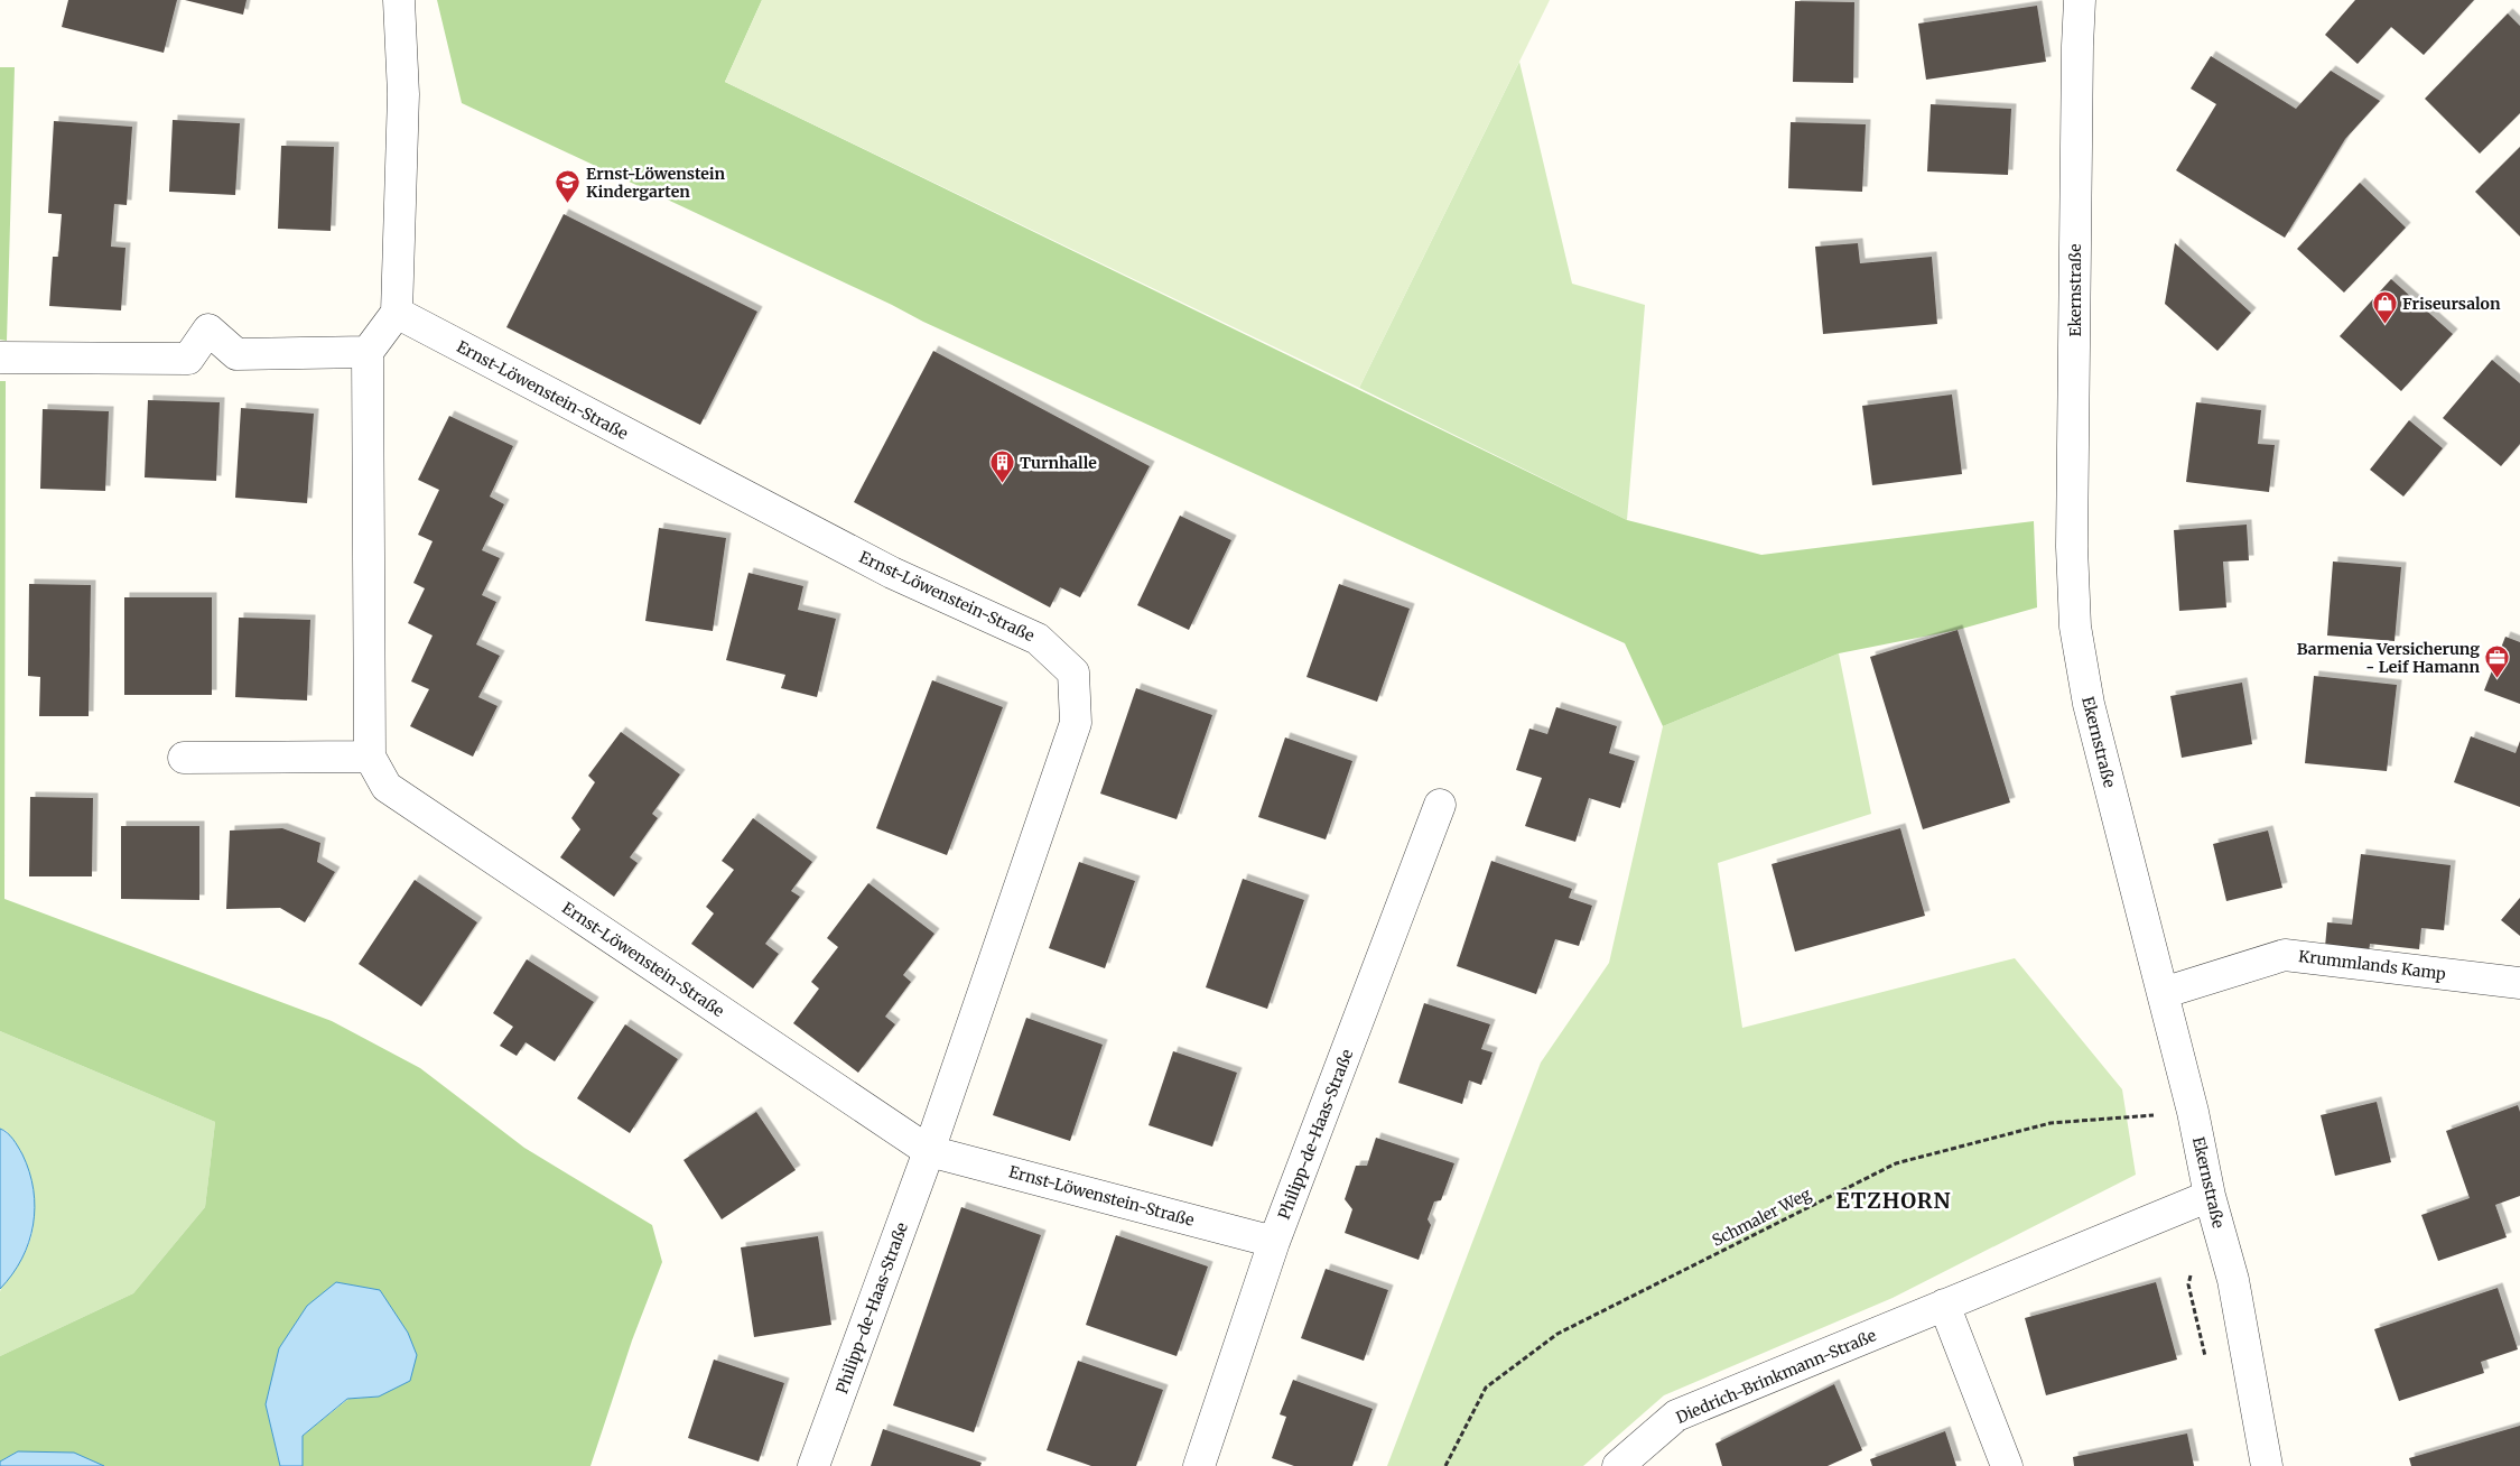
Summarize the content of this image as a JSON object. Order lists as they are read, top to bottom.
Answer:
{
  "streets": {
    "street": [
      "Ekernstraße",
      "Ernst-Löwenstein-Straße",
      "Krummlands Kamp",
      "Philipp-de-Haas-Straße",
      "Diedrich-Brinkmann-Straße"
    ],
    "path": ["Schmaler Weg"]
  },
  "crossings": [
    ["Ekernstraße", "Krummlands Kamp"],
    ["Ekernstraße", "Schmaler Weg"],
    ["Ekernstraße", "Diedrich-Brinkmann-Straße"],
    ["Ernst-Löwenstein-Straße", "Philipp-de-Haas-Straße"]
  ],
  "districts": ["ETZHORN"],
  "places": {
    "school or university": ["Ernst-Löwenstein Kindergarten"],
    "shop": ["Friseursalon"],
    "building": ["Turnhalle"],
    "office": ["Barmenia Versicherung - Leif Hamann"]
  }
}
